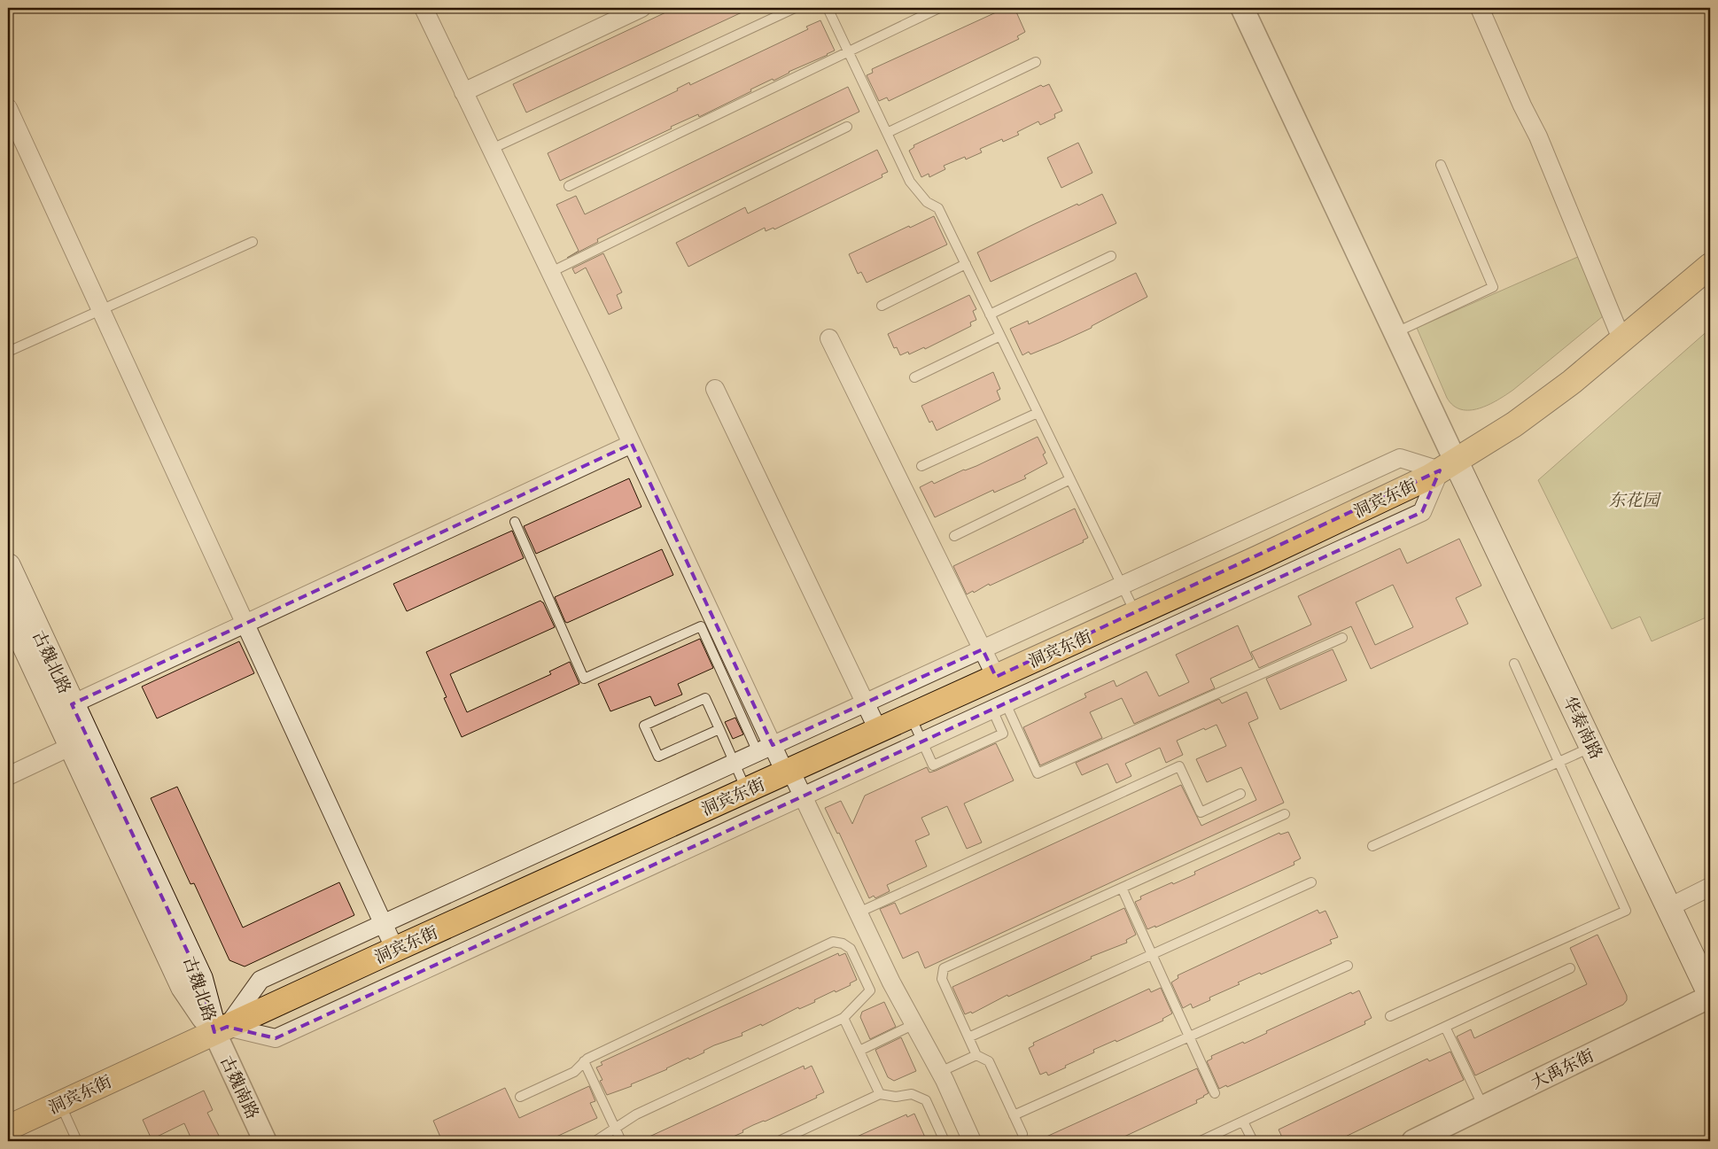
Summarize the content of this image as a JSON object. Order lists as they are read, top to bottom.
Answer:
{
  "streets": {
    "main road": ["洞宾东街", "古魏北路", "华泰南路"],
    "street": ["大禹东街", "古魏南路"]
  },
  "crossings": [
    ["洞宾东街", "古魏北路"],
    ["洞宾东街", "华泰南路"],
    ["洞宾东街", "古魏南路"],
    ["古魏北路", "古魏南路"],
    ["华泰南路", "大禹东街"]
  ],
  "parks": ["东花园"]
}
